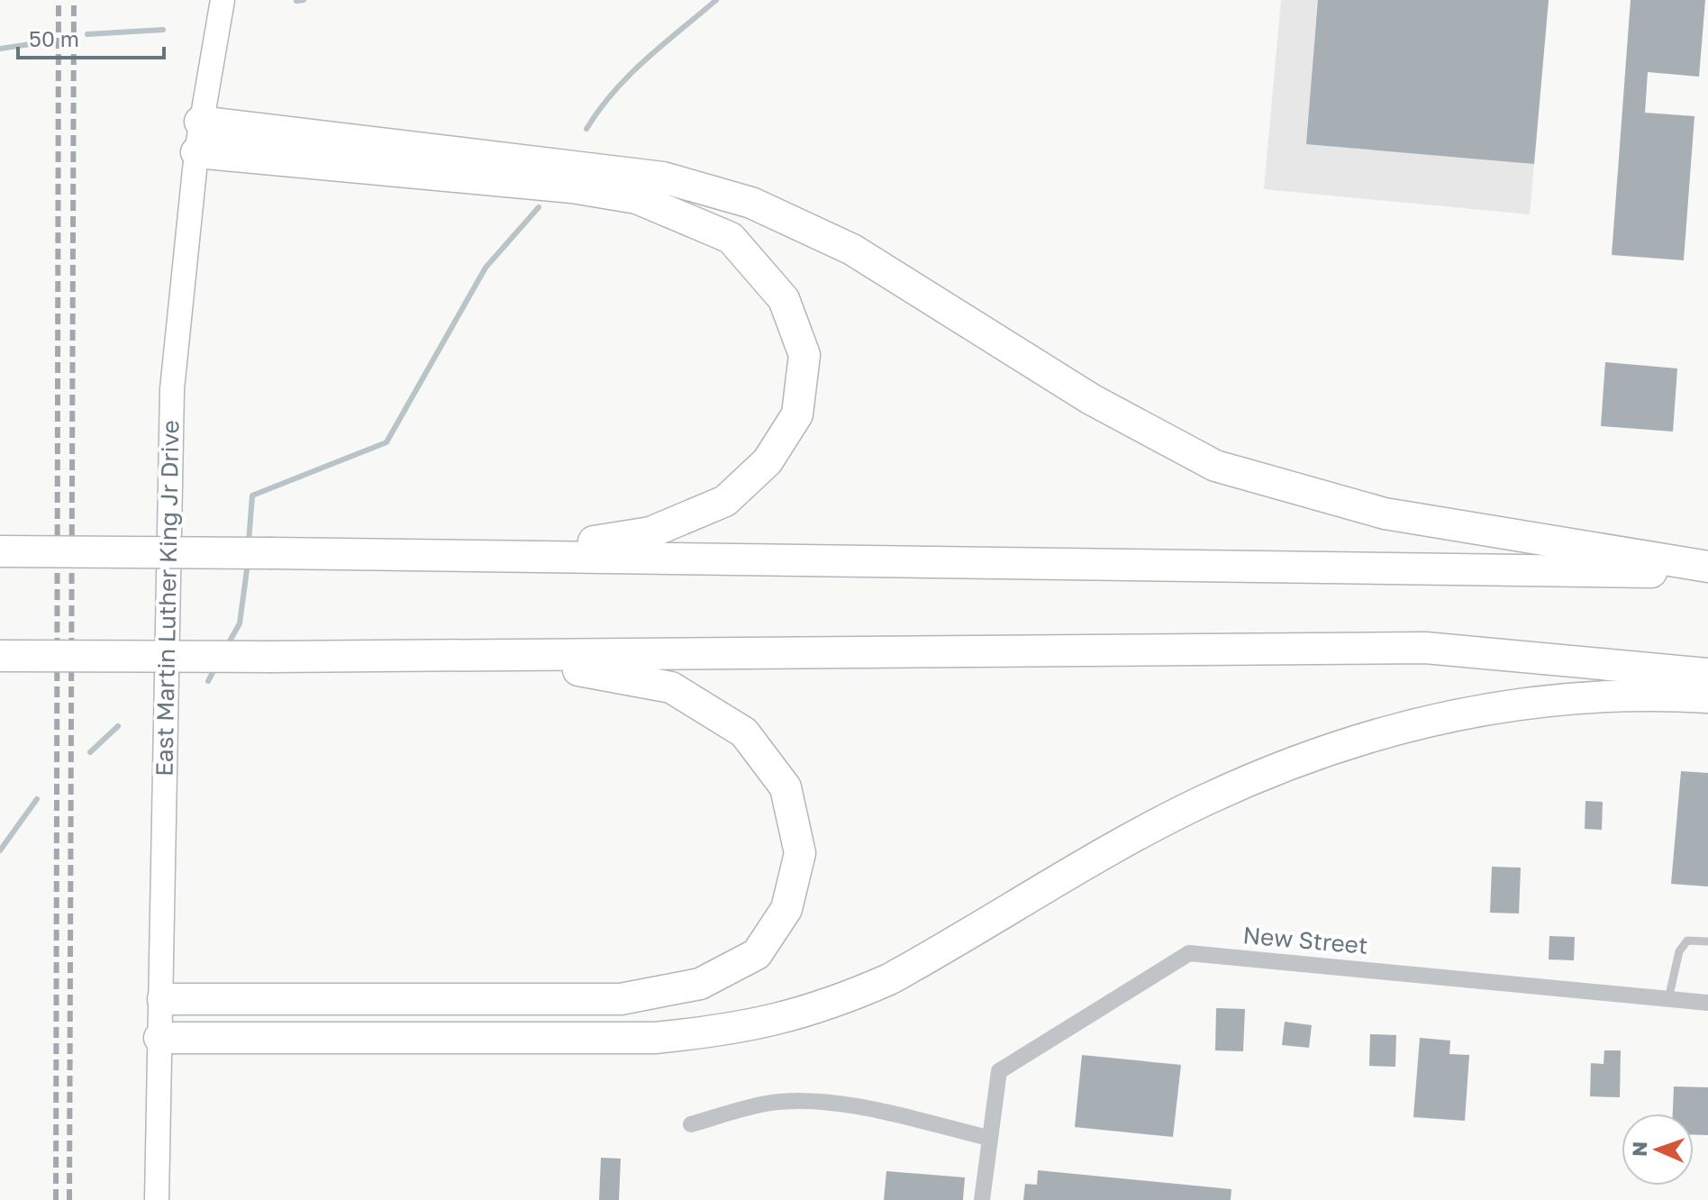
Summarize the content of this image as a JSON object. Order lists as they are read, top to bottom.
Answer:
{
  "streets": {
    "main road": ["East Martin Luther King Jr Drive"],
    "street": ["New Street"]
  },
  "scale_bar": "50 m",
  "north": "left"
}
